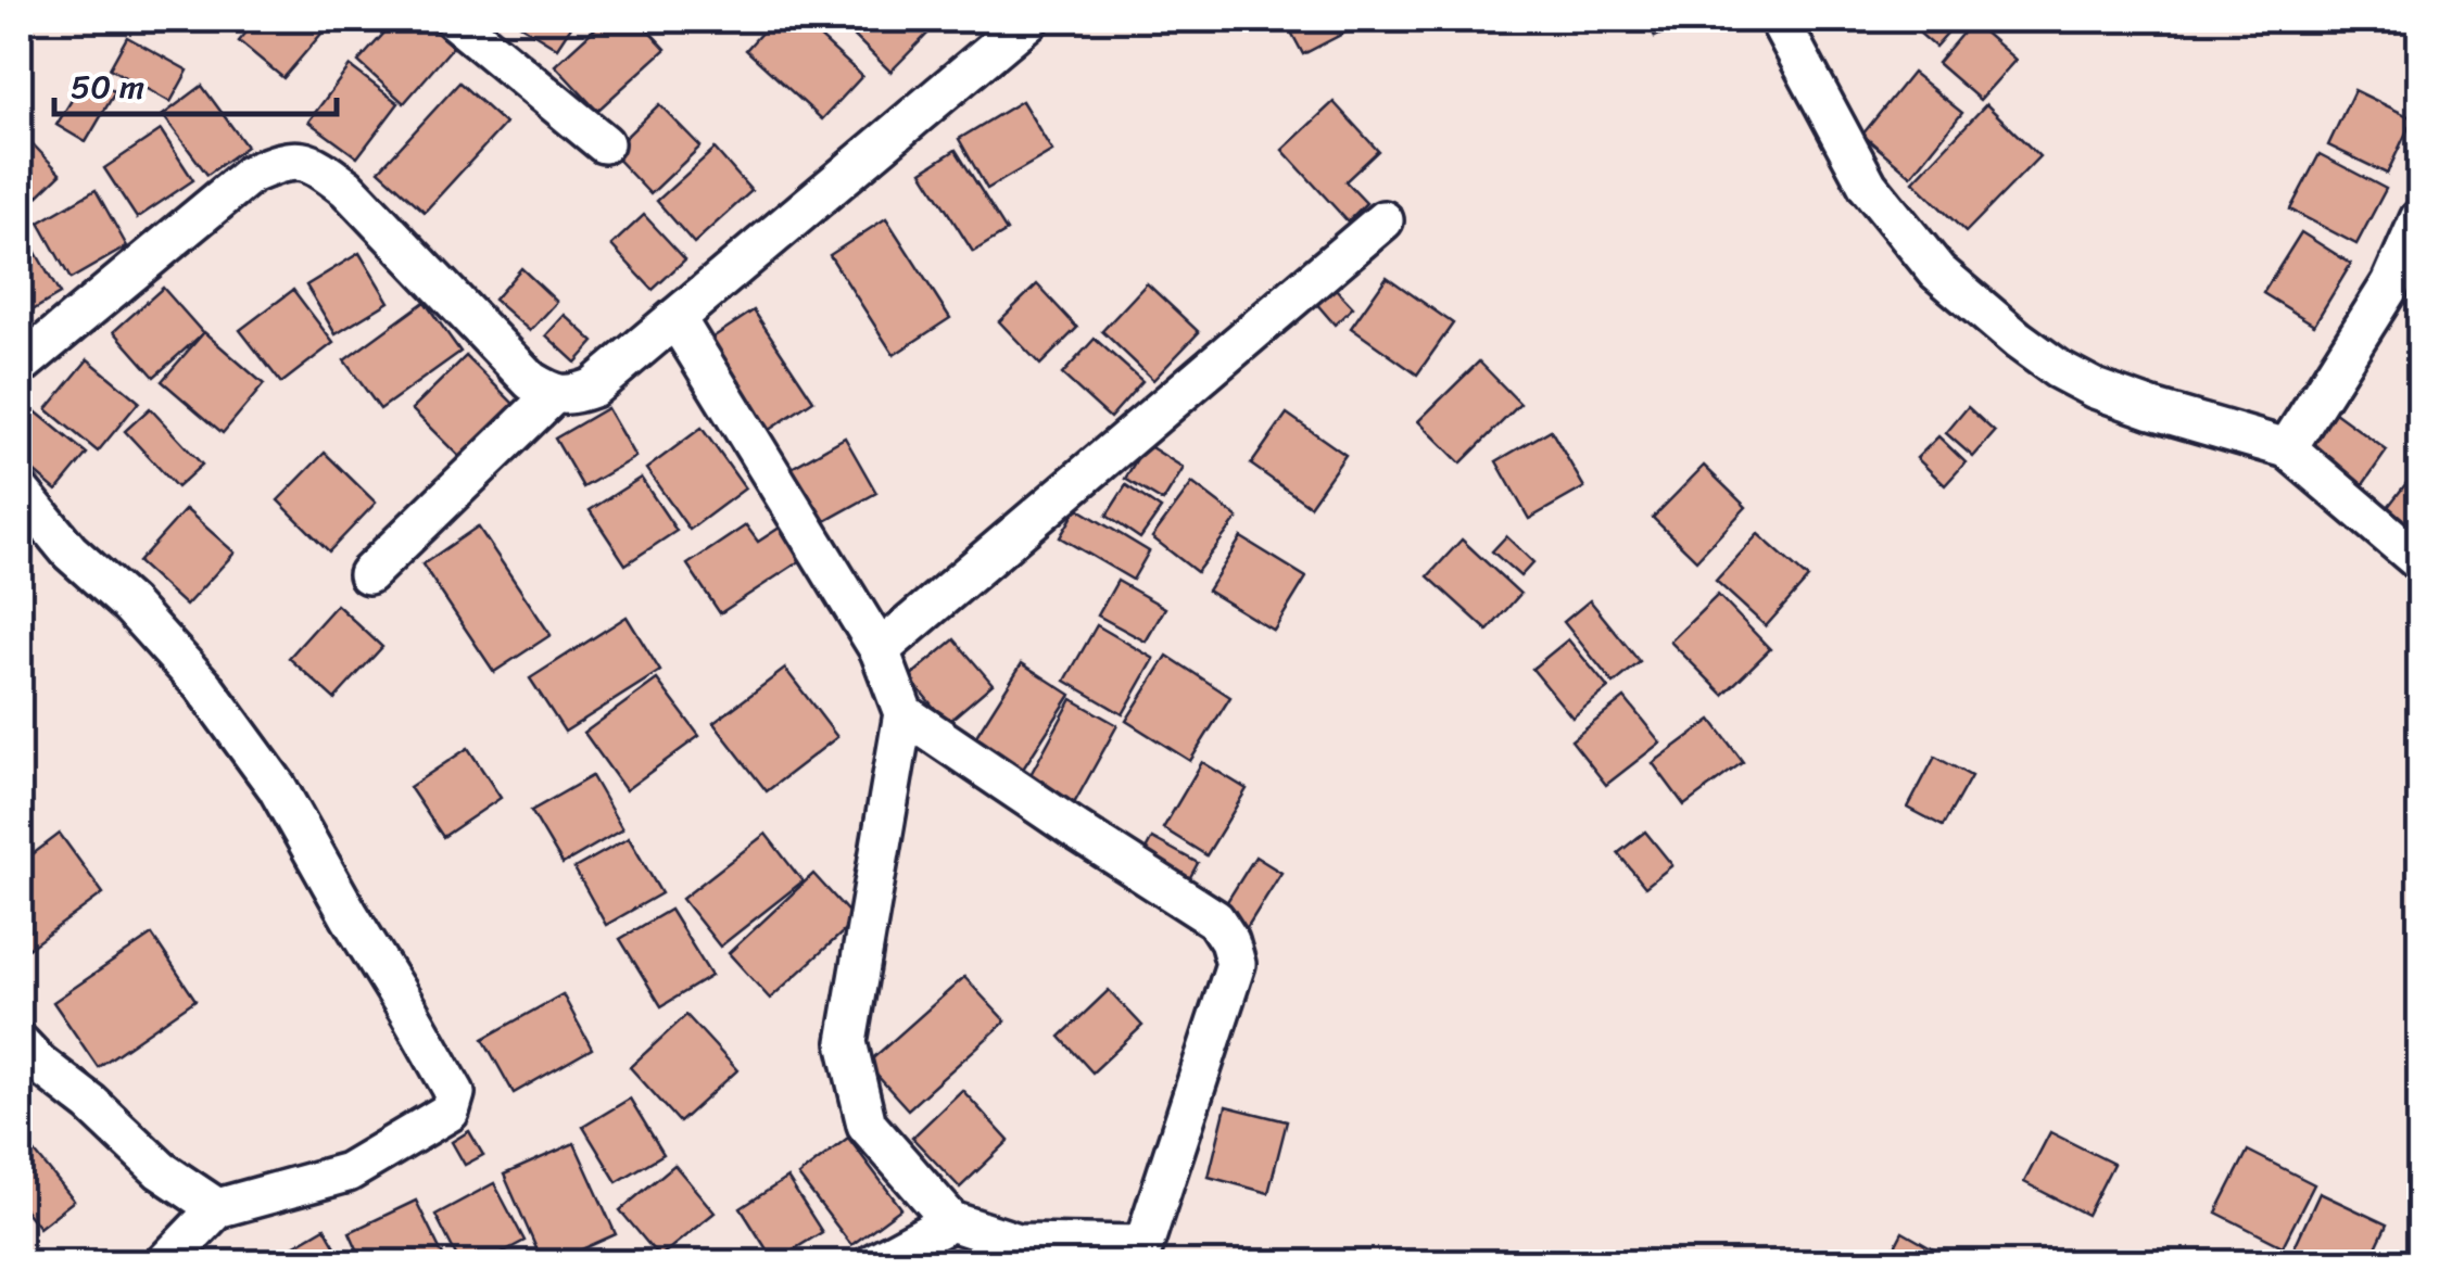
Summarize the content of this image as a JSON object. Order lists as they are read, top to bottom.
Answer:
{
  "scale_bar": "50 m"
}
